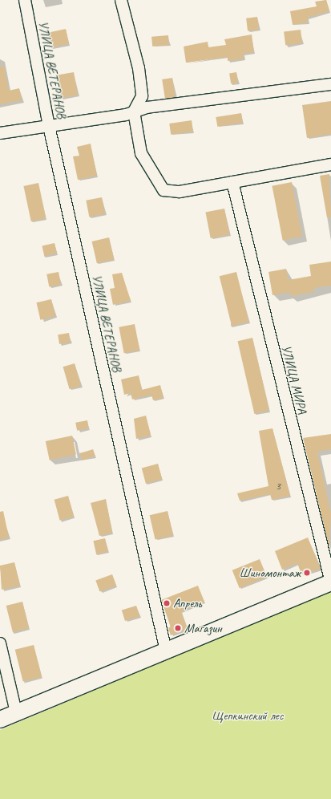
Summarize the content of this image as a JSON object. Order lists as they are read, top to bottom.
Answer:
{
  "streets": {
    "street": ["УЛИЦА ВЕТЕРАНОВ", "УЛИЦА МИРА"]
  },
  "parks": ["Щепкинский лес"],
  "places": ["Шиномонтаж", "Апрель", "Магазин"],
  "house_numbers": ["3"]
}
